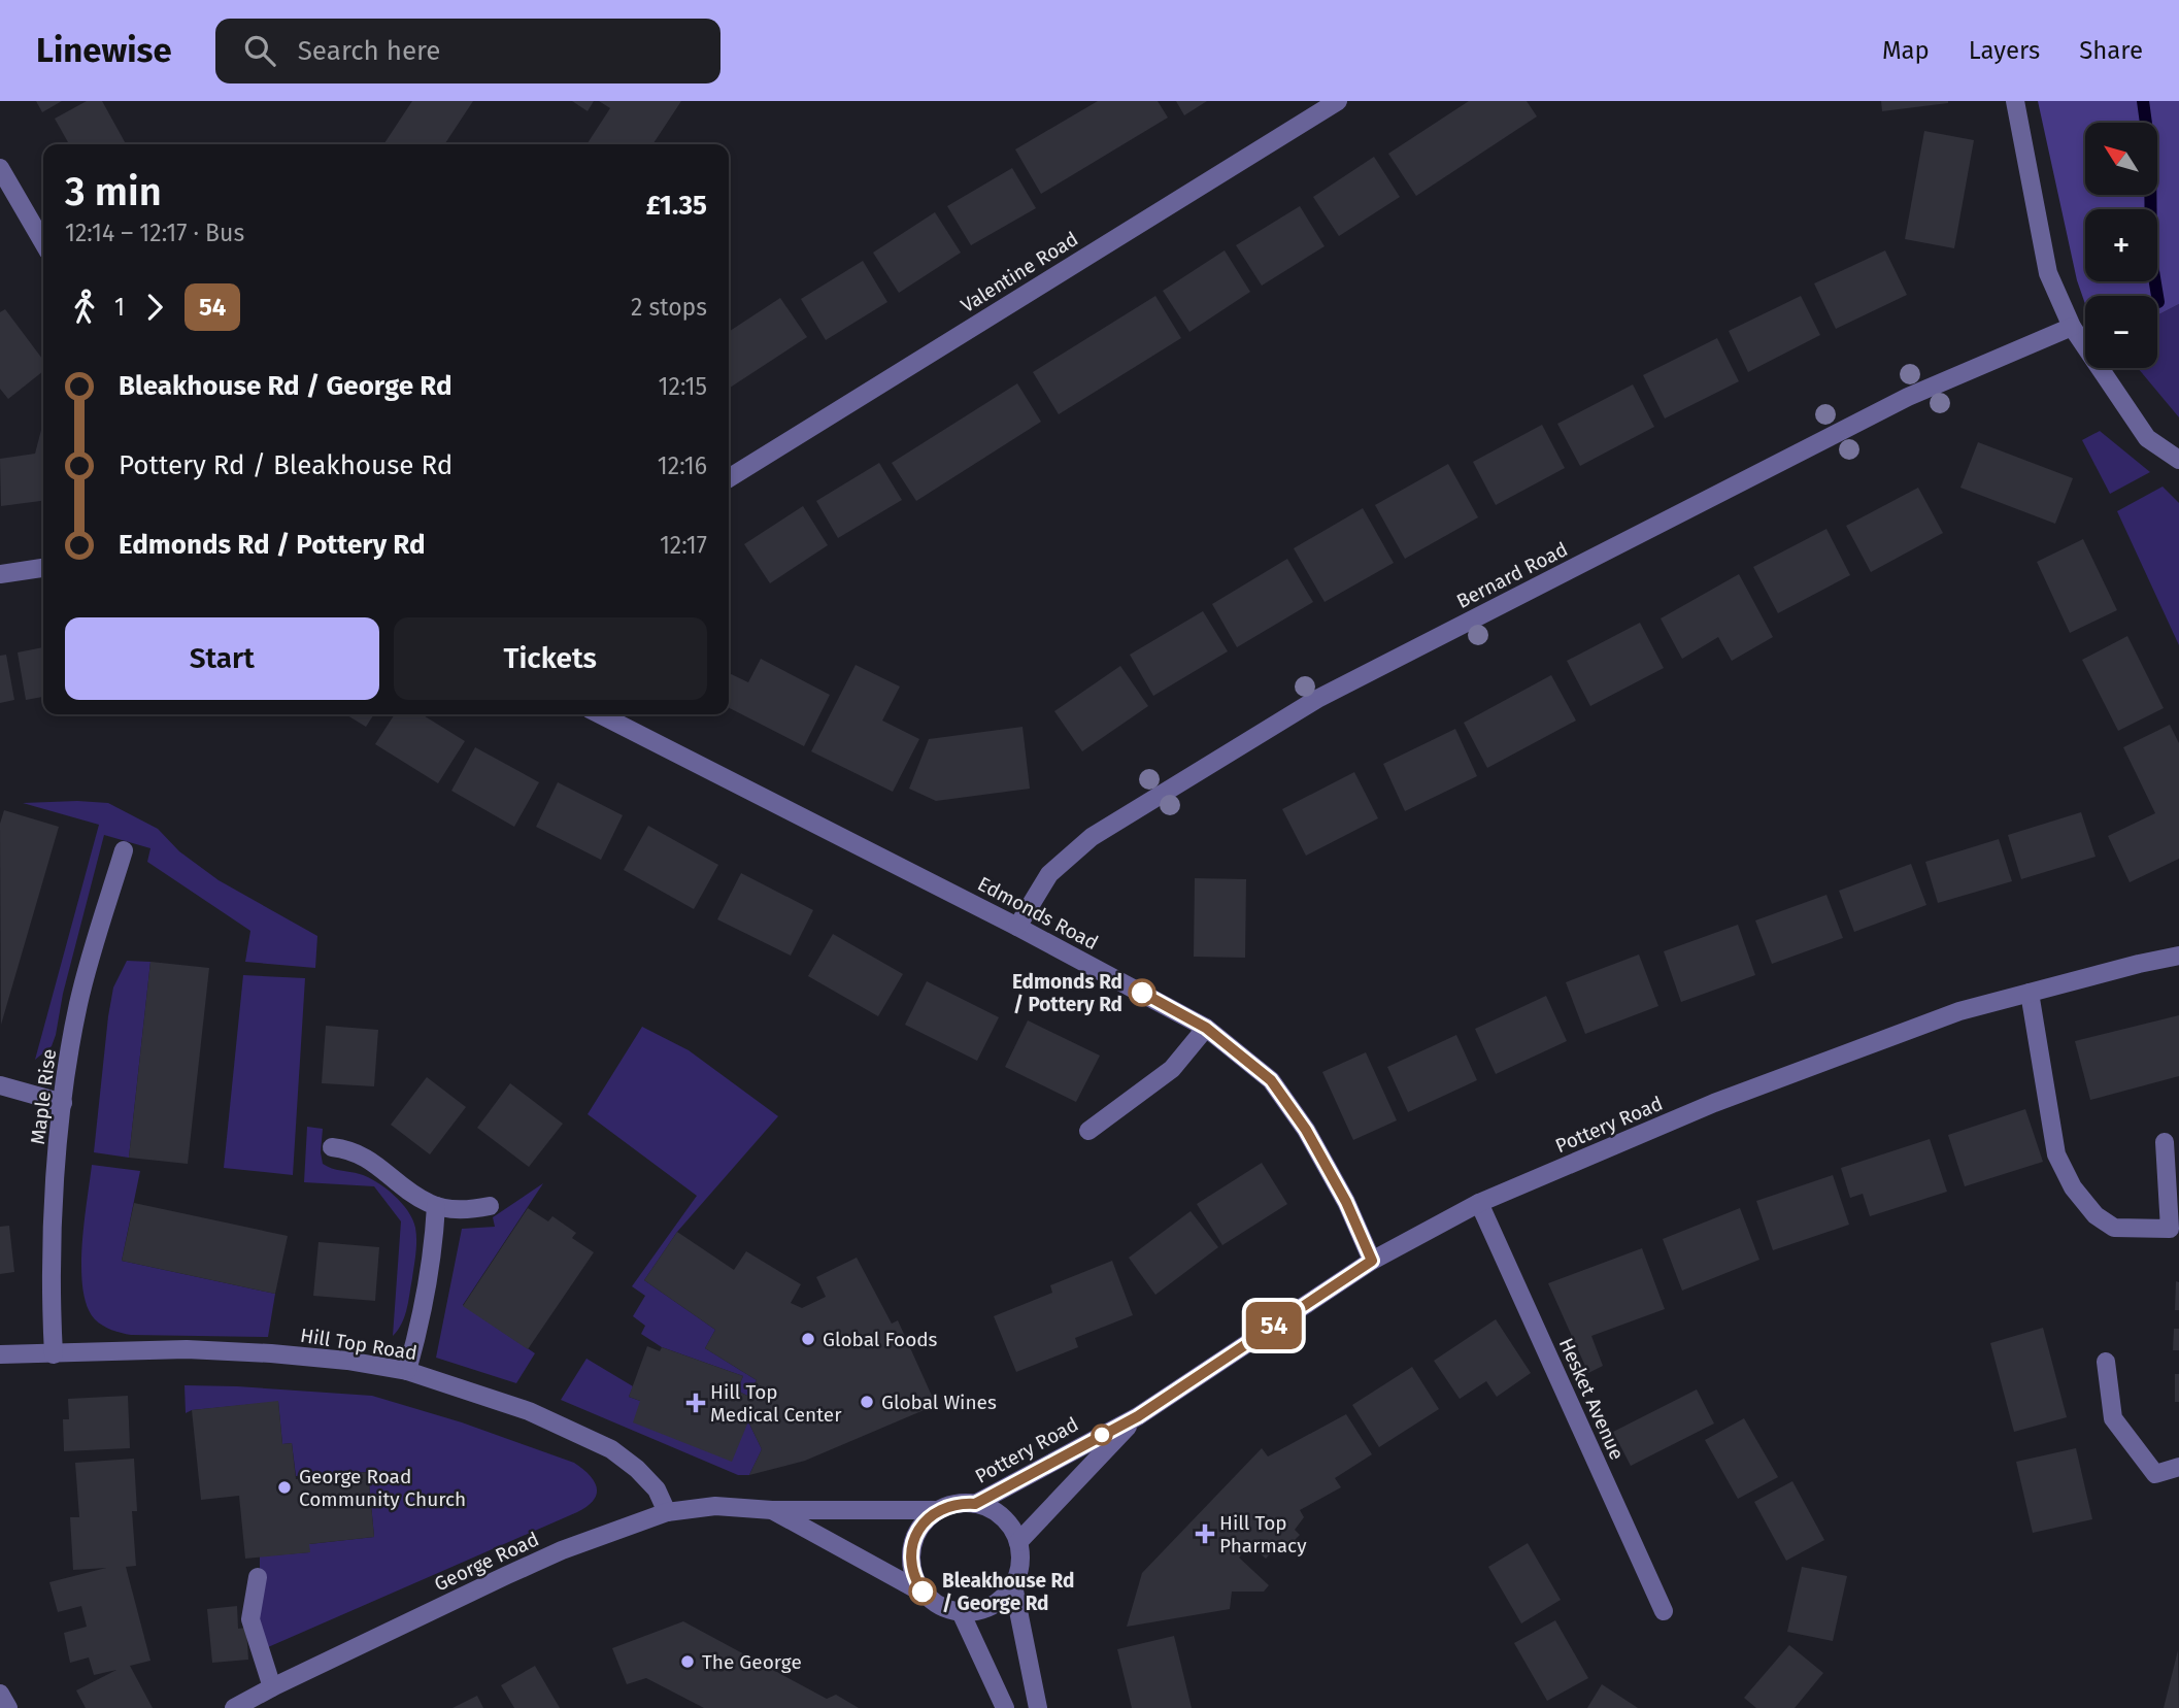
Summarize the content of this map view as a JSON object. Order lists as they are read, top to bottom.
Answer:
{
  "streets": {
    "street": [
      "Valentine Road",
      "Bernard Road",
      "Edmonds Road",
      "Maple Rise",
      "Pottery Road",
      "Hill Top Road",
      "Hesket Avenue",
      "George Road"
    ]
  },
  "crossings": [
    ["Bernard Road", "Edmonds Road"],
    ["Edmonds Road", "Pottery Road"],
    ["Maple Rise", "Hill Top Road"],
    ["Pottery Road", "Hesket Avenue"],
    ["Pottery Road", "George Road"],
    ["Hill Top Road", "George Road"]
  ],
  "places": {
    "other": [
      "Edmonds Rd / Pottery Rd",
      "Global Foods",
      "Global Wines",
      "George Road Community Church",
      "Bleakhouse Rd / George Rd",
      "The George"
    ],
    "health": ["Hill Top Medical Center", "Hill Top Pharmacy"]
  },
  "lines": ["bus line 54"],
  "north": "top left",
  "page": {
    "header": "Linewise",
    "search": "Search here",
    "nav": ["Map", "Layers", "Share"],
    "on_map": "54",
    "map_buttons": ["+", "−"],
    "heading": ["3 min", "12:14 – 12:17 · Bus", "£1.35"],
    "legs": ["1", "54", "2 stops"],
    "list": [
      {
        "name": "Bleakhouse Rd / George Rd",
        "value": "12:15"
      },
      {
        "name": "Pottery Rd / Bleakhouse Rd",
        "value": "12:16"
      },
      {
        "name": "Edmonds Rd / Pottery Rd",
        "value": "12:17"
      }
    ],
    "buttons": ["Start", "Tickets"]
  }
}
